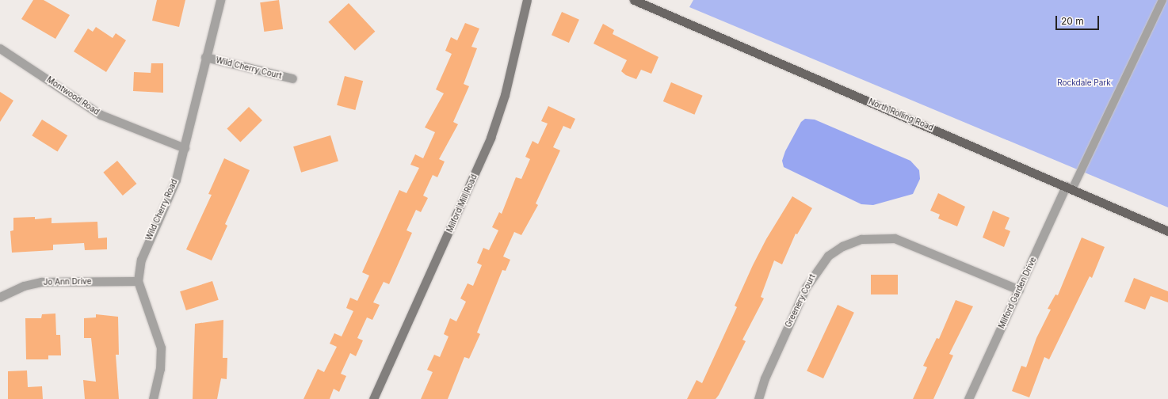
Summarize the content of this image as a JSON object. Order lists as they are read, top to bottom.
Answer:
{
  "streets": {
    "main road": ["North Rolling Road", "Milford Mill Road"],
    "street": [
      "Wild Cherry Court",
      "Montwood Road",
      "Wild Cherry Road",
      "Jo Ann Drive",
      "Milford Garden Drive",
      "Greenery Court"
    ]
  },
  "crossings": [
    ["Wild Cherry Court", "Wild Cherry Road"],
    ["Montwood Road", "Wild Cherry Road"],
    ["North Rolling Road", "Milford Garden Drive"],
    ["Wild Cherry Road", "Jo Ann Drive"],
    ["Milford Garden Drive", "Greenery Court"]
  ],
  "parks": ["Rockdale Park"],
  "scale_bar": "20 m"
}
